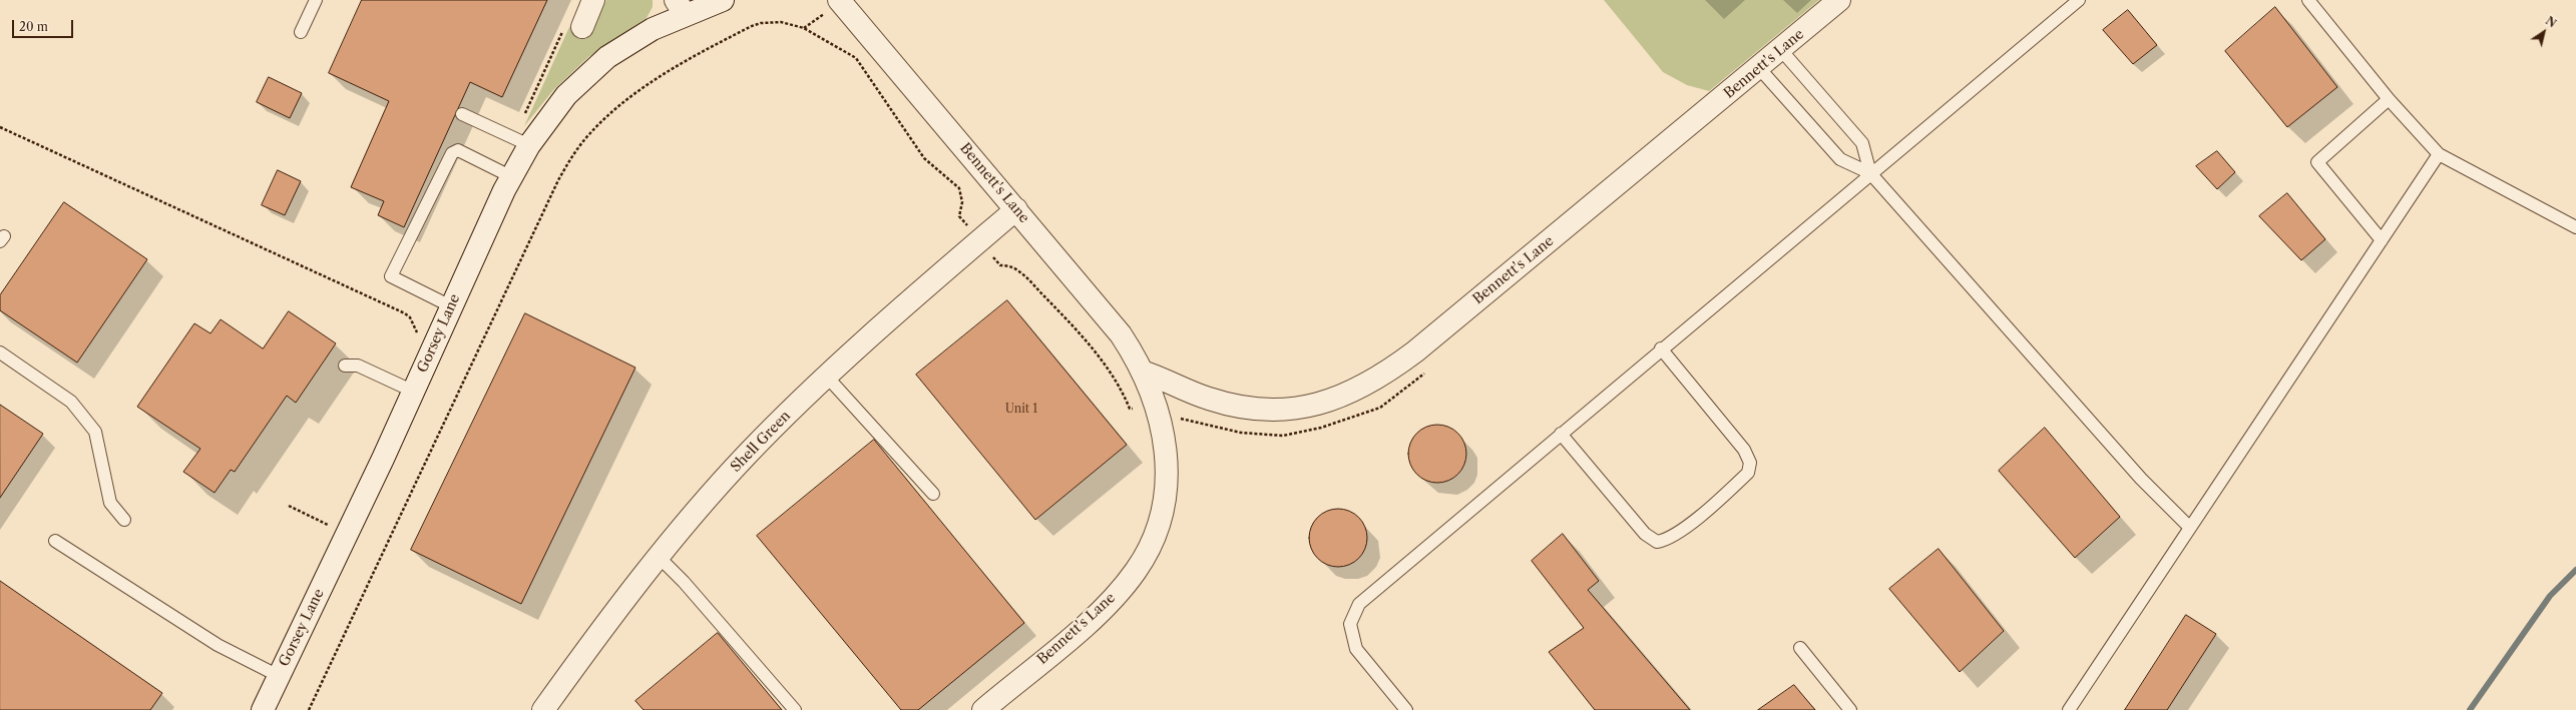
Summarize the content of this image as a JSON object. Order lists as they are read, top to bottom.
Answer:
{
  "streets": {
    "street": ["Bennett's Lane", "Gorsey Lane", "Shell Green"]
  },
  "crossings": [
    ["Bennett's Lane", "Shell Green"]
  ],
  "house_numbers": ["Unit 1"],
  "scale_bar": "20 m",
  "north": "top right"
}
